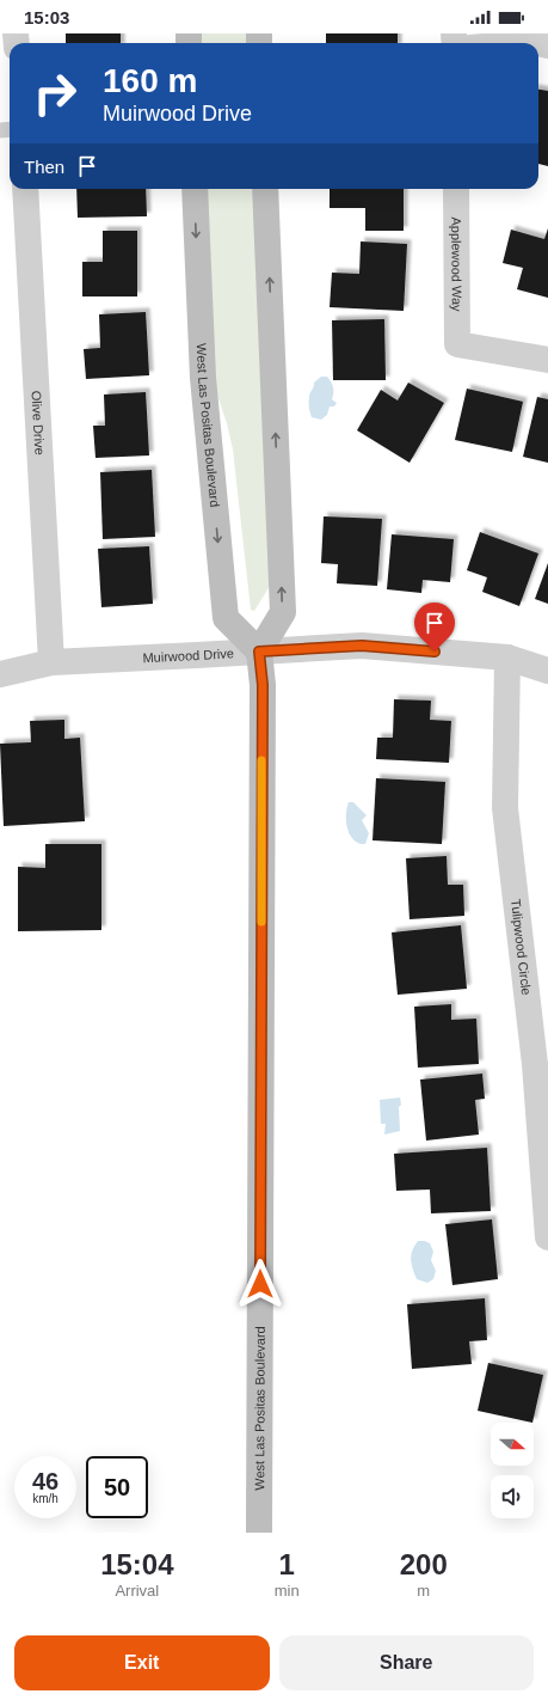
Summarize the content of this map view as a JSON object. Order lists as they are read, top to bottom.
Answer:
{
  "streets": {
    "main road": ["West Las Positas Boulevard"],
    "street": [
      "Applewood Way",
      "Olive Drive",
      "Muirwood Drive",
      "Tulipwood Circle"
    ]
  },
  "crossings": [
    ["Olive Drive", "Muirwood Drive"],
    ["West Las Positas Boulevard", "Muirwood Drive"],
    ["Muirwood Drive", "Tulipwood Circle"]
  ],
  "north": "right",
  "page": {
    "status": "15:03",
    "turn": ["160 m", "Muirwood Drive"],
    "then": "Then",
    "speed": "46 km/h",
    "limit": "50",
    "eta": [
      "15:04",
      "Arrival",
      "1",
      "min",
      "200",
      "m"
    ],
    "buttons": ["Exit", "Share"]
  }
}
